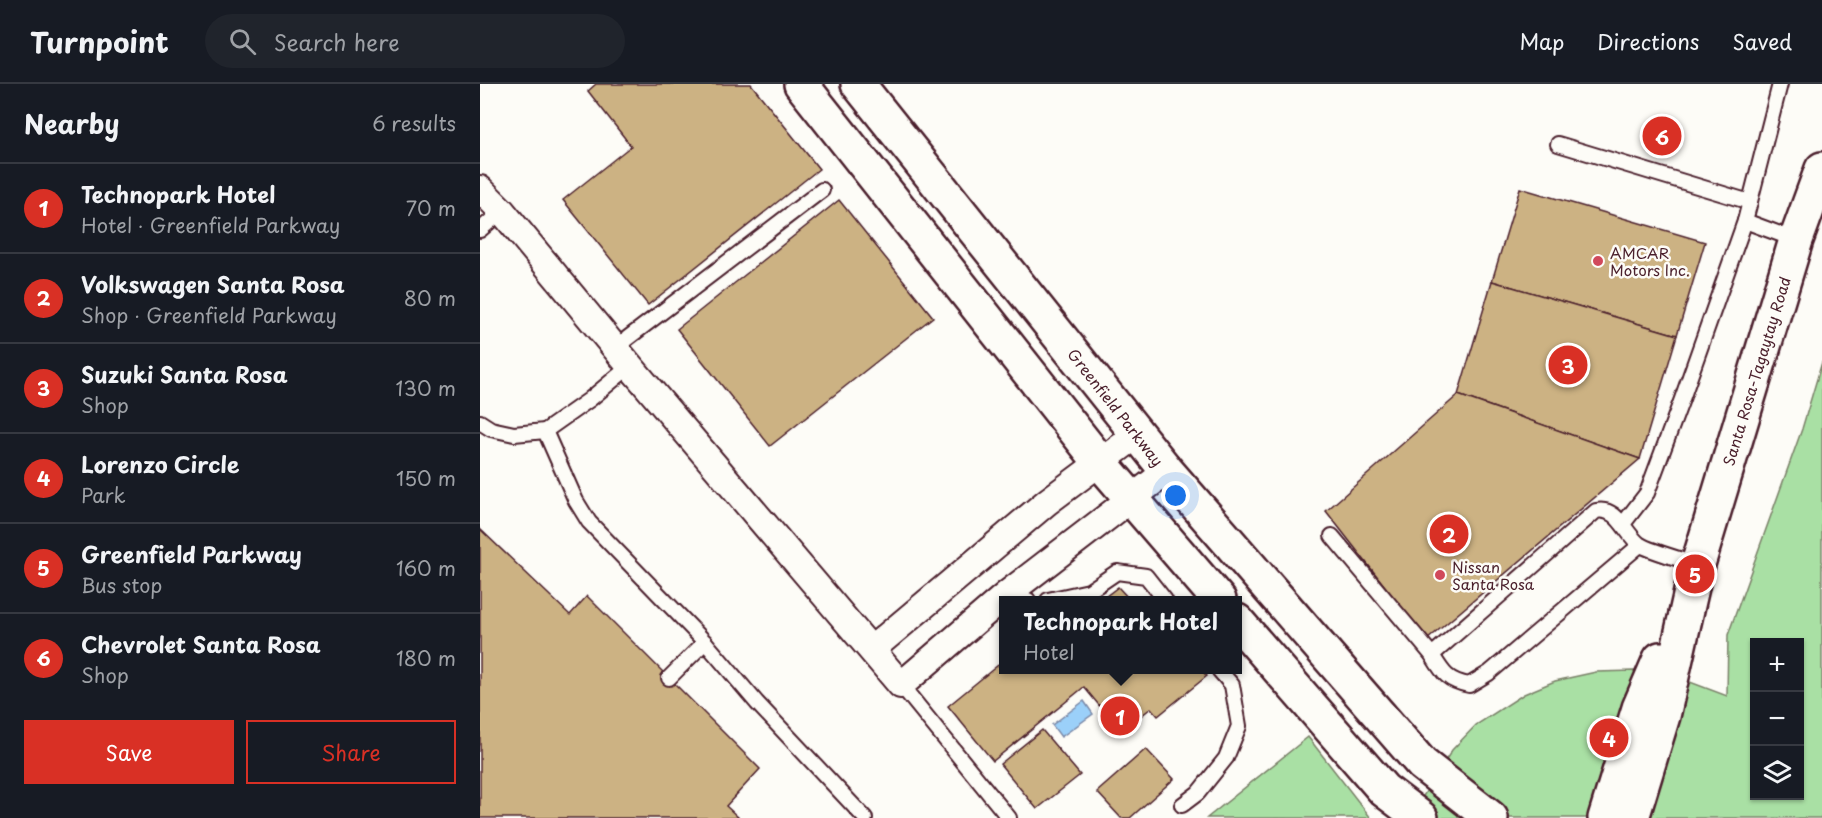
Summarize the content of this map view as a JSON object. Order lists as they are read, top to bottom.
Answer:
{
  "streets": {
    "main road": ["Santa Rosa-Tagaytay Road", "Greenfield Parkway"]
  },
  "places": ["AMCAR Motors Inc.", "Nissan Santa Rosa"],
  "page": {
    "header": "Turnpoint",
    "search": "Search here",
    "nav": ["Map", "Directions", "Saved"],
    "heading": ["Nearby", "6 results"],
    "pins": [
      "6",
      "3",
      "2",
      "5",
      "1",
      "4"
    ],
    "list": [
      {
        "mark": "1",
        "name": "Technopark Hotel",
        "note": "Hotel · Greenfield Parkway",
        "value": "70 m"
      },
      {
        "mark": "2",
        "name": "Volkswagen Santa Rosa",
        "note": "Shop · Greenfield Parkway",
        "value": "80 m"
      },
      {
        "mark": "3",
        "name": "Suzuki Santa Rosa",
        "note": "Shop",
        "value": "130 m"
      },
      {
        "mark": "4",
        "name": "Lorenzo Circle",
        "note": "Park",
        "value": "150 m"
      },
      {
        "mark": "5",
        "name": "Greenfield Parkway",
        "note": "Bus stop",
        "value": "160 m"
      },
      {
        "mark": "6",
        "name": "Chevrolet Santa Rosa",
        "note": "Shop",
        "value": "180 m"
      }
    ],
    "popup": ["Technopark Hotel", "Hotel"],
    "map_buttons": ["+", "−"],
    "buttons": ["Save", "Share"]
  }
}
